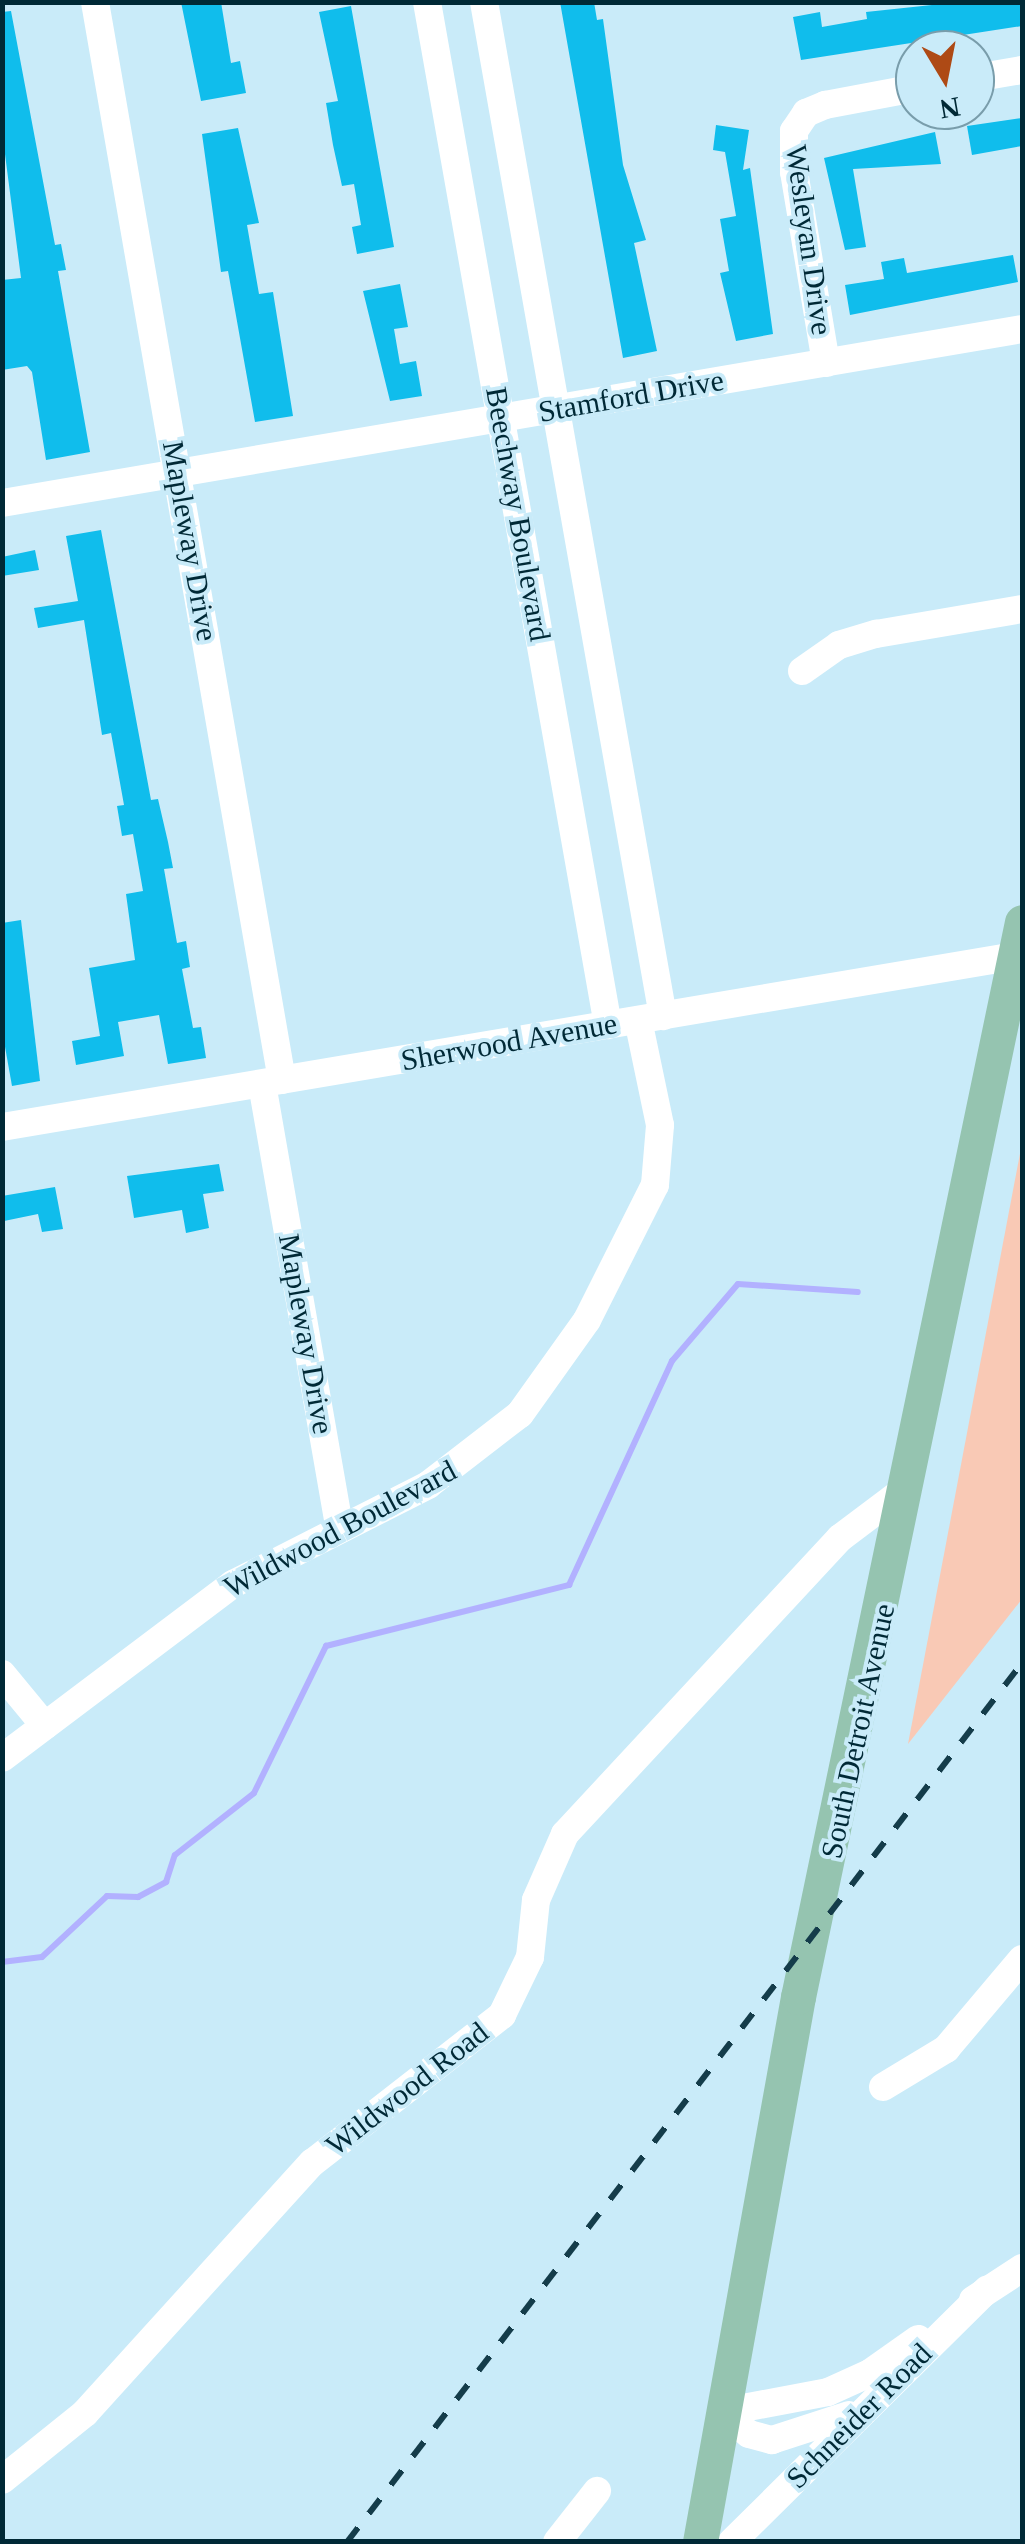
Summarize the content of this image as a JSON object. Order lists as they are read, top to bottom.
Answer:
{
  "streets": {
    "main road": ["South Detroit Avenue"],
    "street": [
      "Wesleyan Drive",
      "Stamford Drive",
      "Beechway Boulevard",
      "Mapleway Drive",
      "Sherwood Avenue",
      "Wildwood Boulevard",
      "Wildwood Road",
      "Schneider Road"
    ]
  },
  "crossings": [
    ["Wesleyan Drive", "Stamford Drive"],
    ["Stamford Drive", "Beechway Boulevard"],
    ["Stamford Drive", "Mapleway Drive"],
    ["Beechway Boulevard", "Sherwood Avenue"],
    ["Beechway Boulevard", "Wildwood Boulevard"],
    ["Mapleway Drive", "Sherwood Avenue"],
    ["Mapleway Drive", "Wildwood Boulevard"],
    ["Sherwood Avenue", "Wildwood Boulevard"],
    ["Sherwood Avenue", "South Detroit Avenue"],
    ["South Detroit Avenue", "Wildwood Road"],
    ["South Detroit Avenue", "Schneider Road"]
  ],
  "north": "bottom"
}
